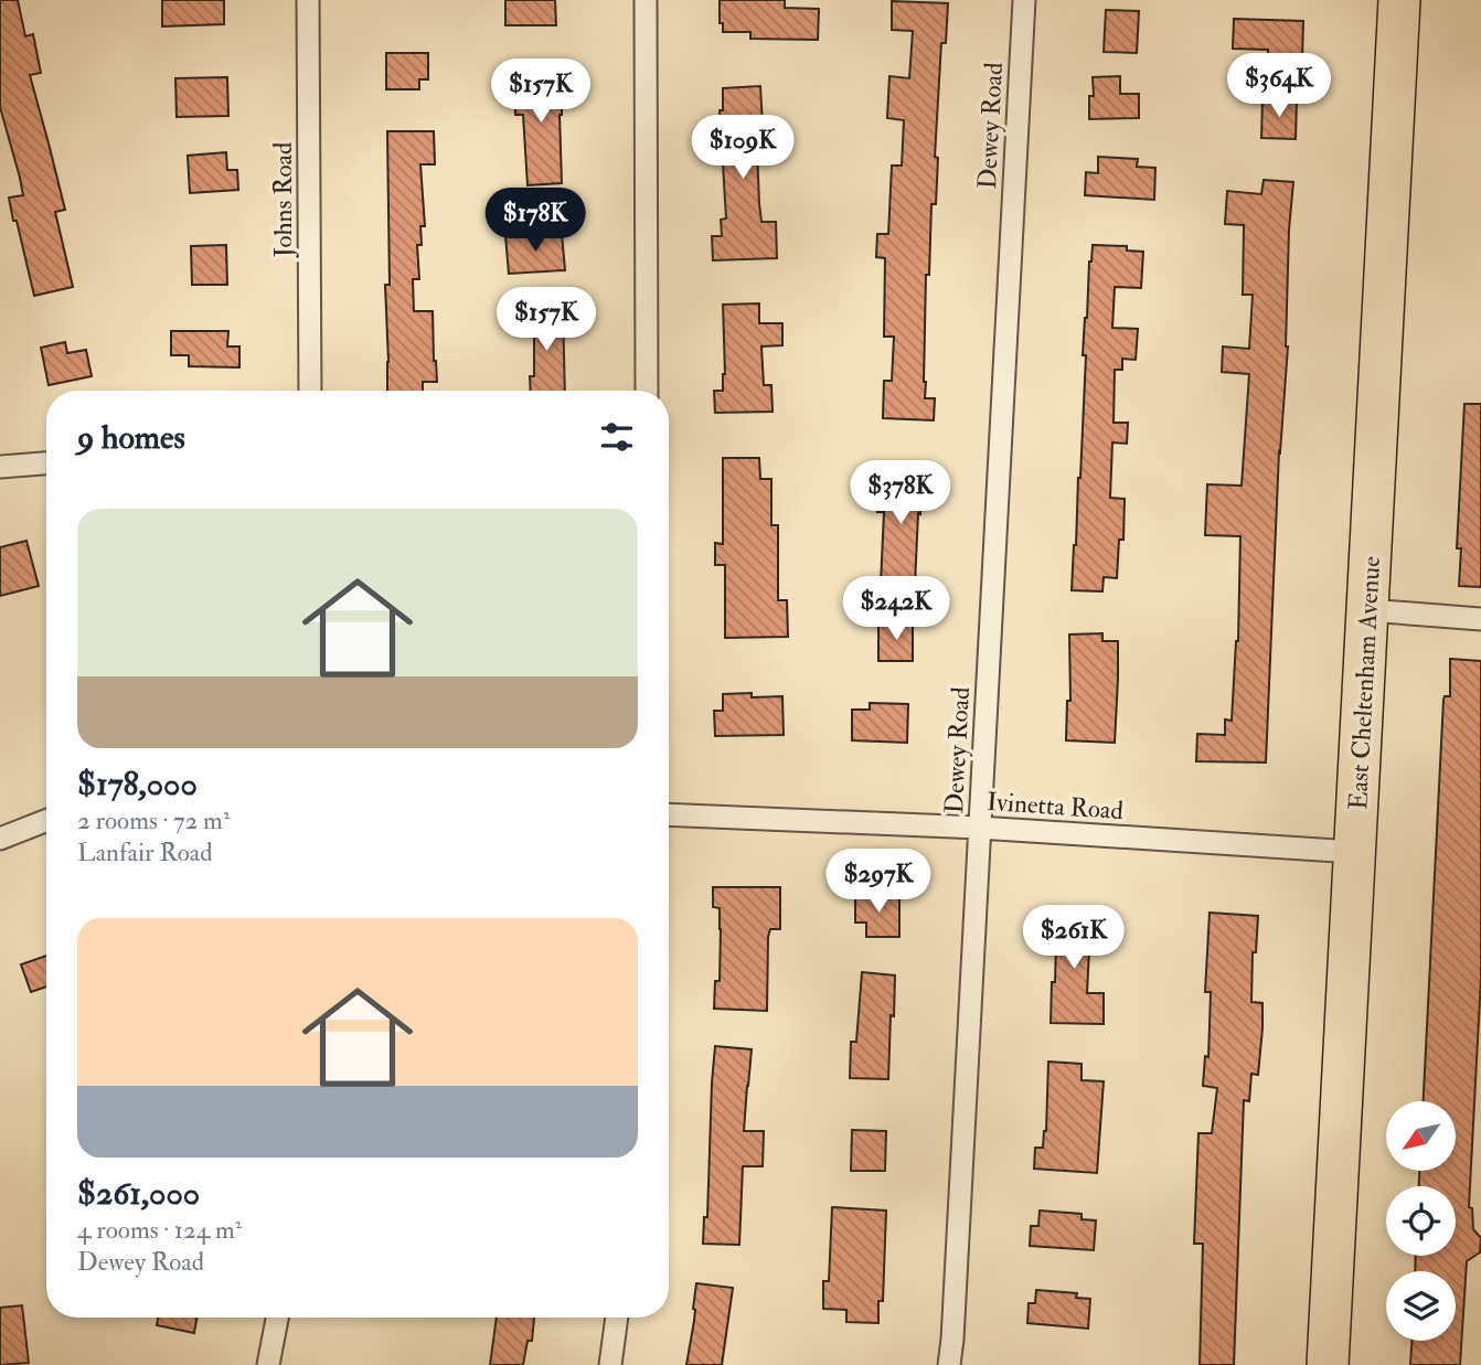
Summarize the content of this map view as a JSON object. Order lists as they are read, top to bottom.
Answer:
{
  "streets": {
    "highway": ["East Cheltenham Avenue"],
    "street": ["Dewey Road", "Johns Road", "Ivinetta Road"]
  },
  "crossings": [
    ["Dewey Road", "Ivinetta Road"],
    ["East Cheltenham Avenue", "Ivinetta Road"]
  ],
  "north": "bottom left",
  "page": {
    "price": [
      "$364K",
      "$157K",
      "$109K",
      "$178K",
      "$157K",
      "$378K",
      "$242K",
      "$297K",
      "$261K"
    ],
    "heading": "9 homes",
    "list": [
      {
        "name": "$178,000",
        "note": "2 rooms · 72 m² · Lanfair Road"
      },
      {
        "name": "$261,000",
        "note": "4 rooms · 124 m² · Dewey Road"
      }
    ]
  }
}
